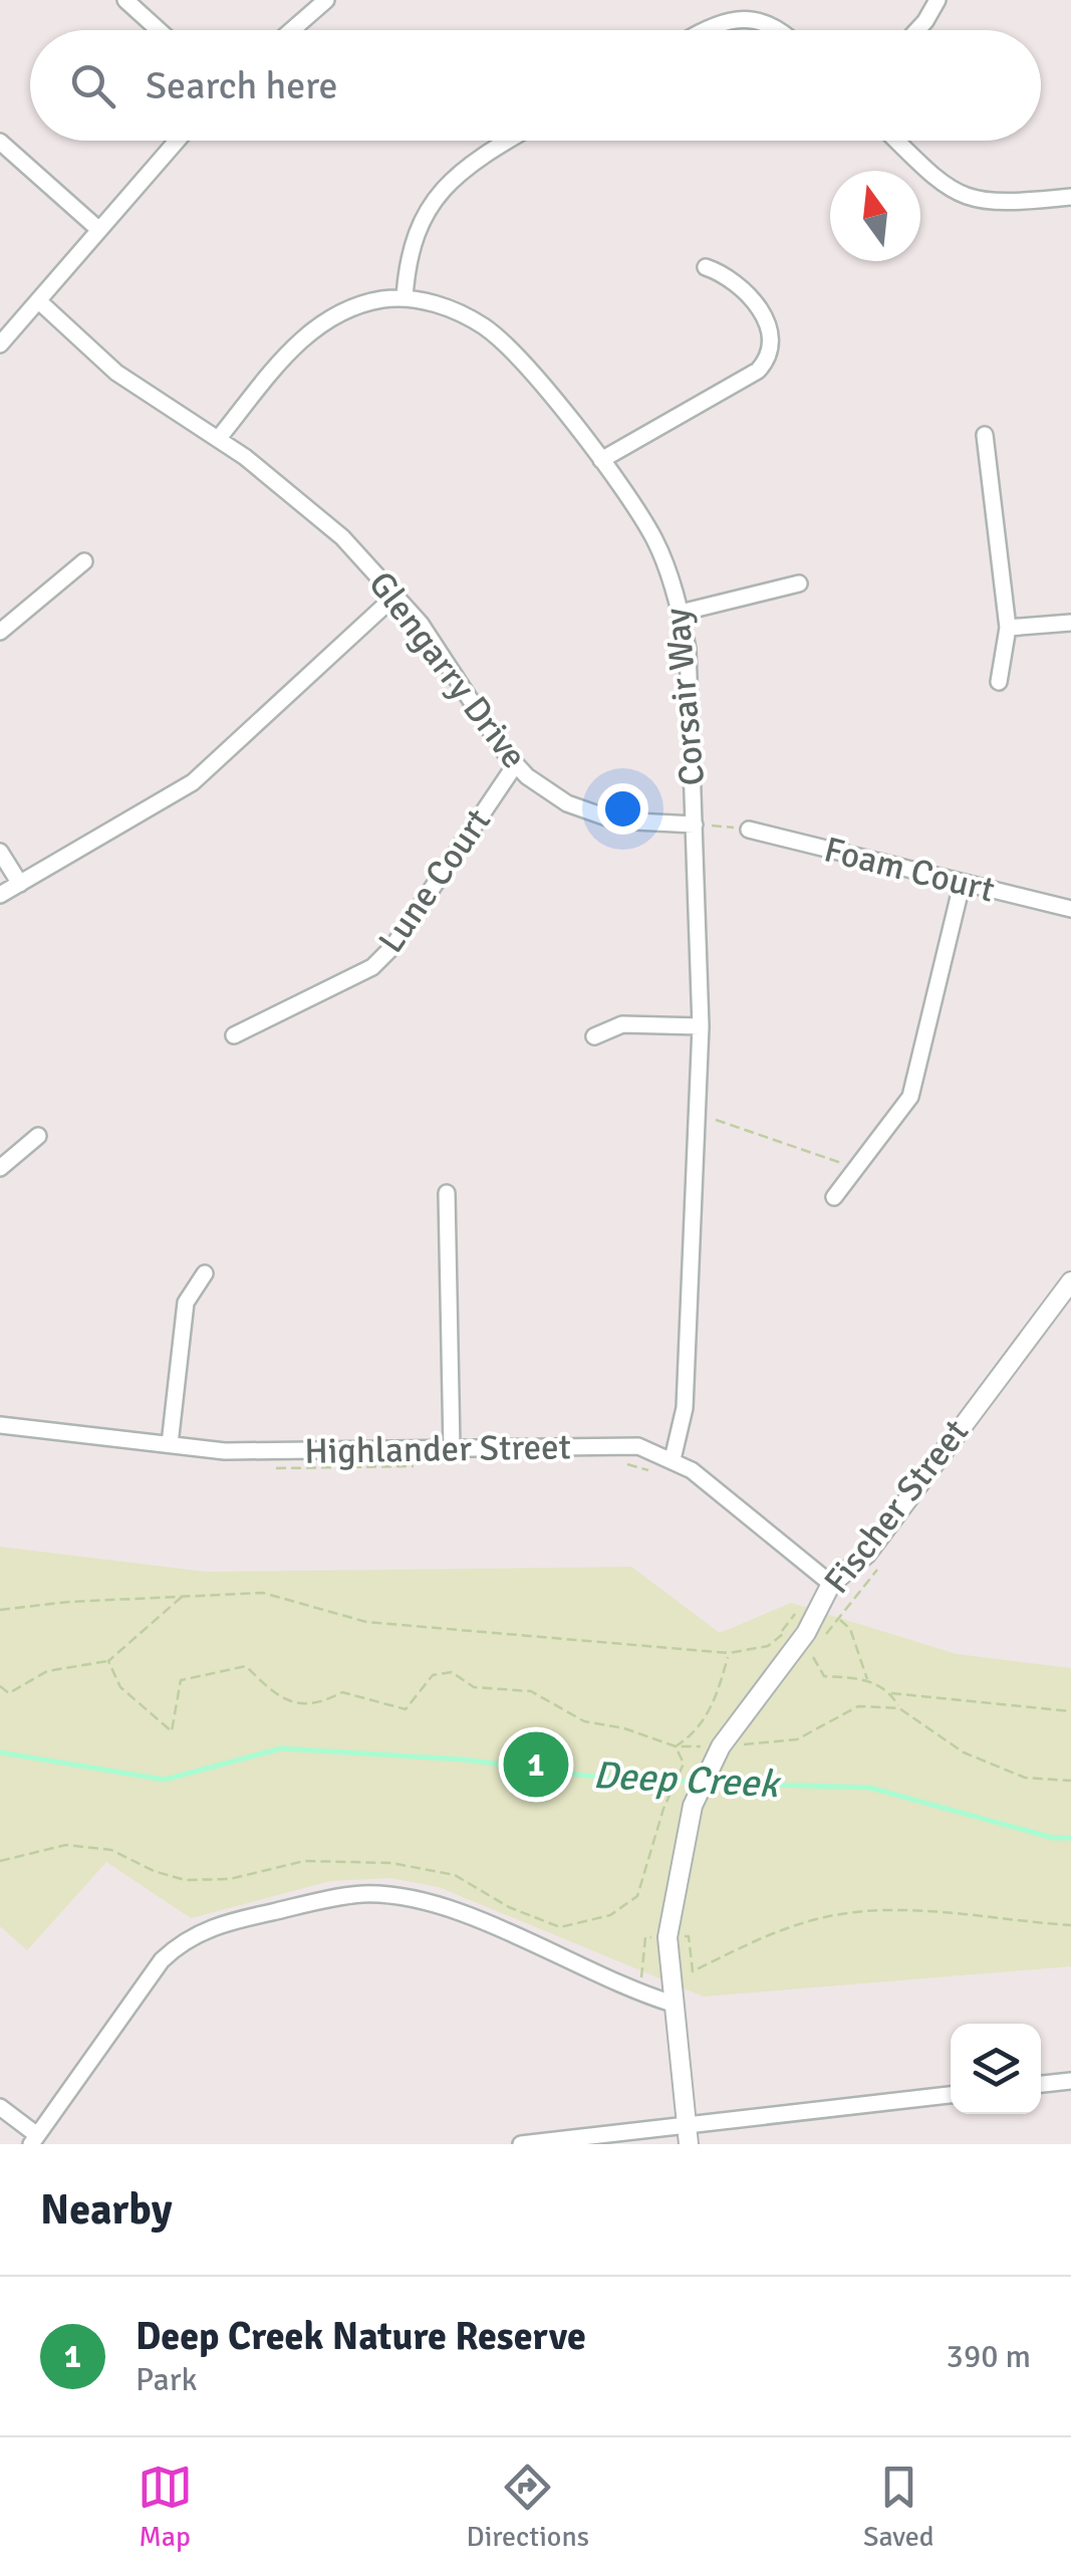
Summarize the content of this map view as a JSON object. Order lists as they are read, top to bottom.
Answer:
{
  "streets": {
    "street": [
      "Glengarry Drive",
      "Corsair Way",
      "Foam Court",
      "Lune Court",
      "Highlander Street",
      "Fischer Street"
    ]
  },
  "crossings": [
    ["Glengarry Drive", "Corsair Way"],
    ["Glengarry Drive", "Lune Court"],
    ["Corsair Way", "Highlander Street"],
    ["Highlander Street", "Fischer Street"]
  ],
  "water": ["Deep Creek"],
  "north": "top",
  "page": {
    "search": "Search here",
    "pins": "1",
    "heading": "Nearby",
    "list": [
      {
        "mark": "1",
        "name": "Deep Creek Nature Reserve",
        "note": "Park",
        "value": "390 m"
      }
    ],
    "nav": ["Map", "Directions", "Saved"]
  }
}
